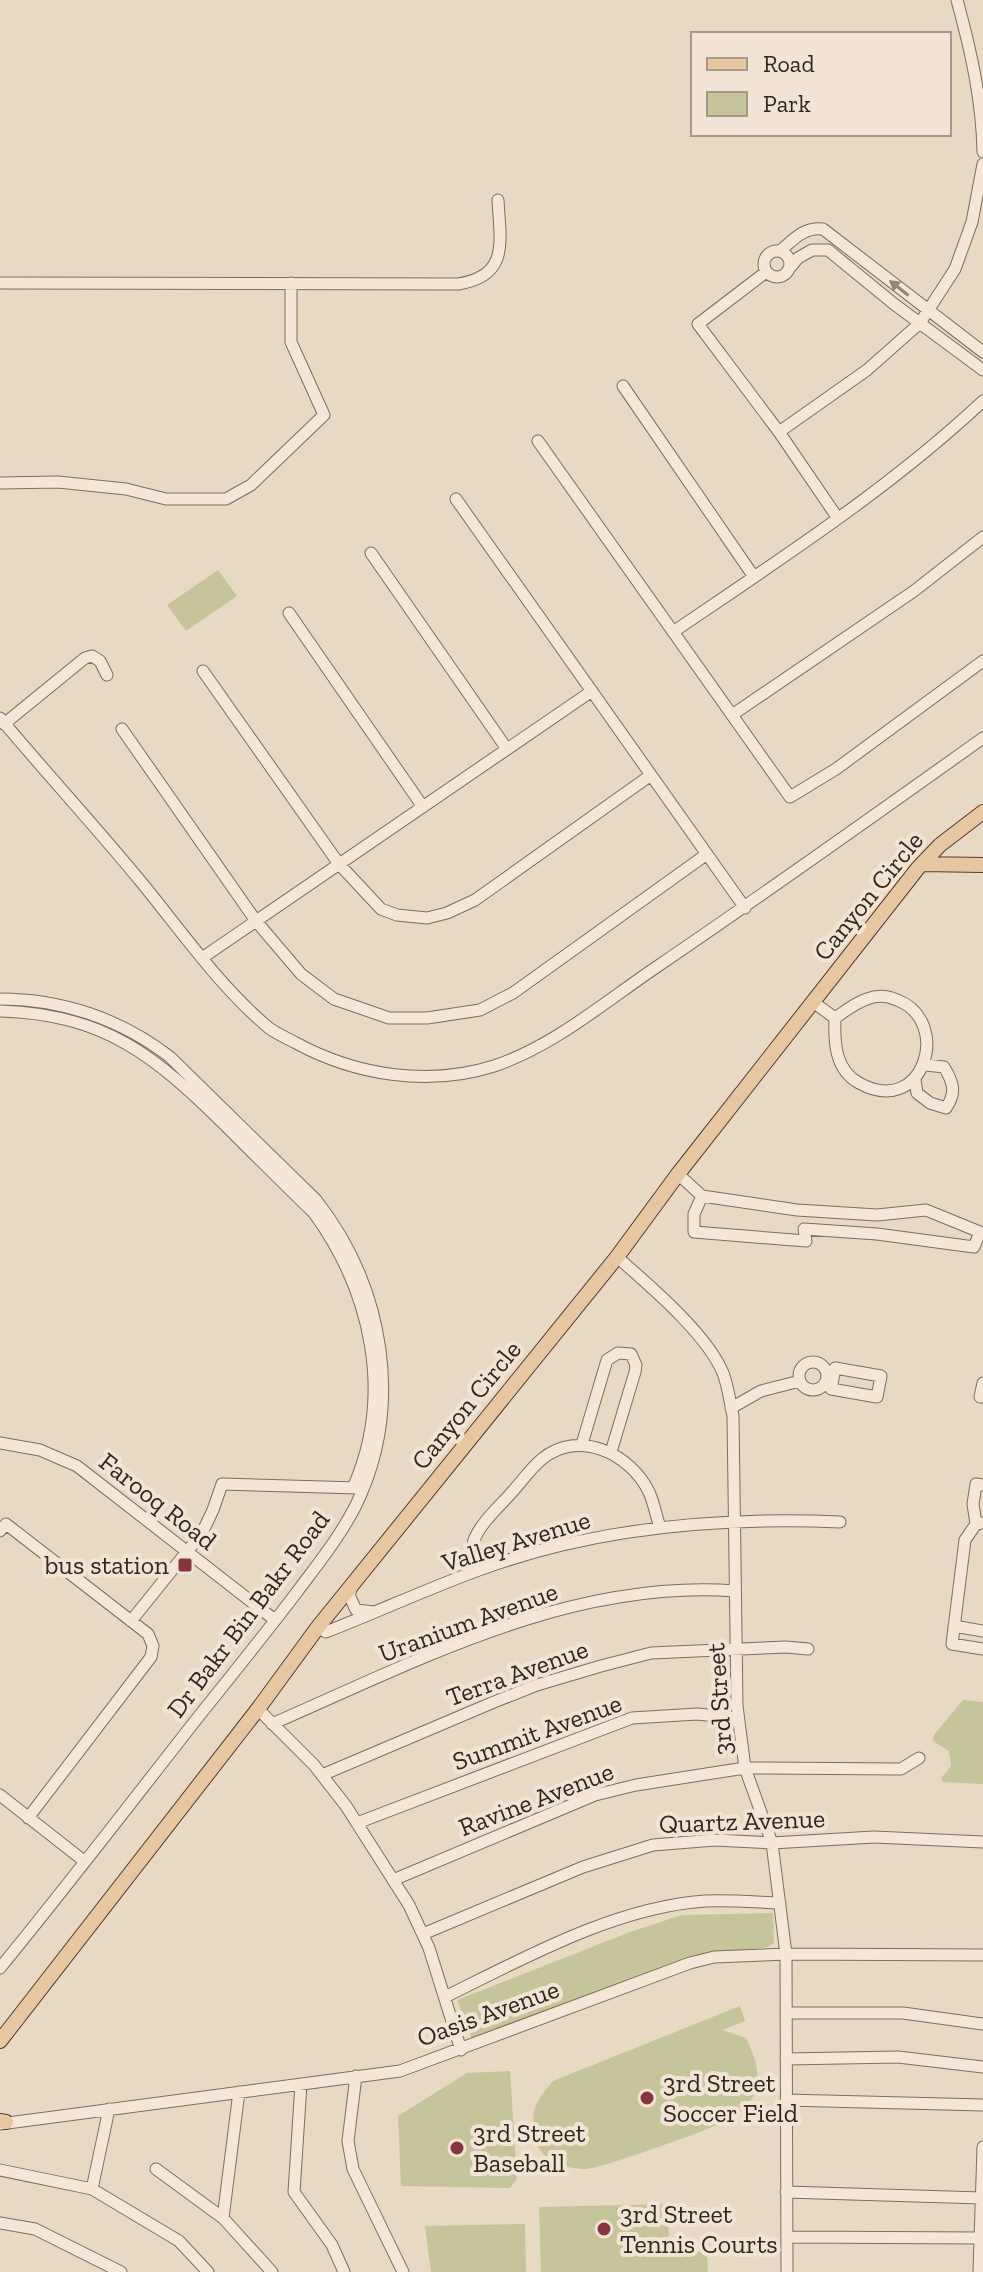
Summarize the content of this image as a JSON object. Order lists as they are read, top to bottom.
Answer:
{
  "streets": {
    "main road": ["Canyon Circle"],
    "street": [
      "Farooq Road",
      "Valley Avenue",
      "Dr Bakr Bin Bakr Road",
      "Uranium Avenue",
      "Terra Avenue",
      "3rd Street",
      "Summit Avenue",
      "Ravine Avenue",
      "Quartz Avenue",
      "Oasis Avenue"
    ]
  },
  "crossings": [
    ["Canyon Circle", "Valley Avenue"],
    ["Canyon Circle", "3rd Street"],
    ["Farooq Road", "Dr Bakr Bin Bakr Road"],
    ["Valley Avenue", "3rd Street"],
    ["Uranium Avenue", "3rd Street"],
    ["Terra Avenue", "3rd Street"],
    ["3rd Street", "Summit Avenue"],
    ["3rd Street", "Ravine Avenue"],
    ["3rd Street", "Quartz Avenue"],
    ["3rd Street", "Oasis Avenue"]
  ],
  "places": {
    "transit": ["bus station"],
    "other": ["3rd Street Soccer Field", "3rd Street Baseball", "3rd Street Tennis Courts"]
  },
  "legend": ["Road", "Park"]
}
